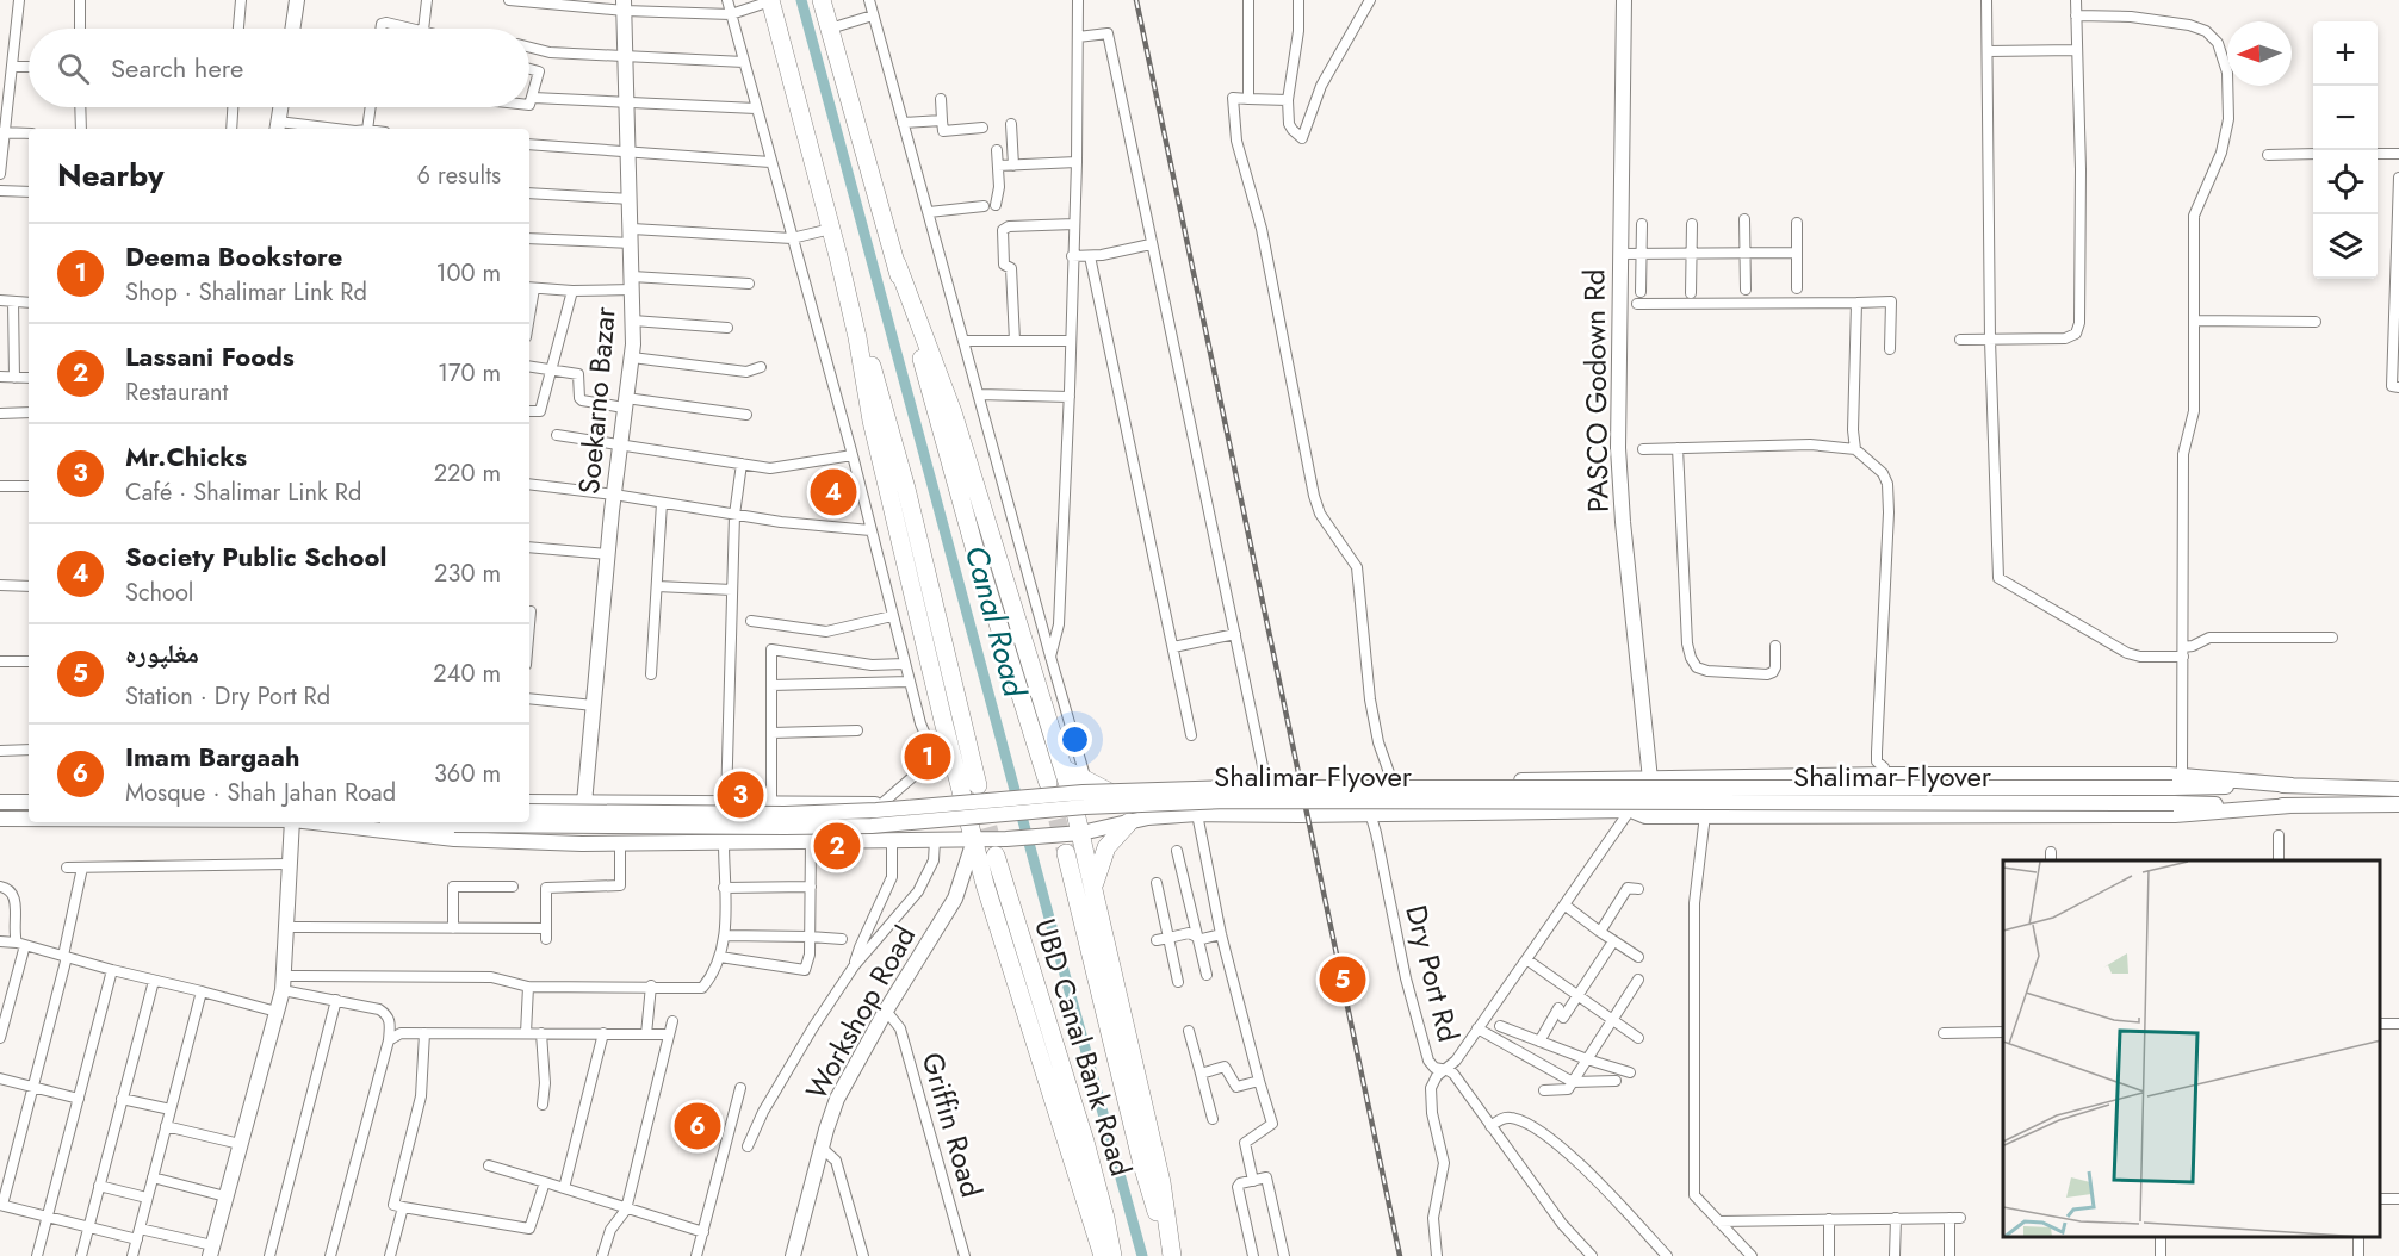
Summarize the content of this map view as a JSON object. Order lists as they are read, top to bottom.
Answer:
{
  "streets": {
    "highway": ["UBD Canal Bank Road"],
    "main road": [
      "PASCO Godown Rd",
      "Soekarno Bazar",
      "Shalimar Flyover",
      "Workshop Road"
    ],
    "street": ["Dry Port Rd", "Griffin Road"]
  },
  "crossings": [
    ["Workshop Road", "Griffin Road"]
  ],
  "water": ["Canal Road"],
  "north": "left",
  "page": {
    "map_buttons": ["+", "−"],
    "search": "Search here",
    "heading": ["Nearby", "6 results"],
    "list": [
      {
        "mark": "1",
        "name": "Deema Bookstore",
        "note": "Shop · Shalimar Link Rd",
        "value": "100 m"
      },
      {
        "mark": "2",
        "name": "Lassani Foods",
        "note": "Restaurant",
        "value": "170 m"
      },
      {
        "mark": "3",
        "name": "Mr.Chicks",
        "note": "Café · Shalimar Link Rd",
        "value": "220 m"
      },
      {
        "mark": "4",
        "name": "Society Public School",
        "note": "School",
        "value": "230 m"
      },
      {
        "mark": "5",
        "name": "مغلپورہ",
        "note": "Station · Dry Port Rd",
        "value": "240 m"
      },
      {
        "mark": "6",
        "name": "Imam Bargaah",
        "note": "Mosque · Shah Jahan Road",
        "value": "360 m"
      }
    ],
    "pins": [
      "4",
      "1",
      "3",
      "2",
      "5",
      "6"
    ]
  }
}
